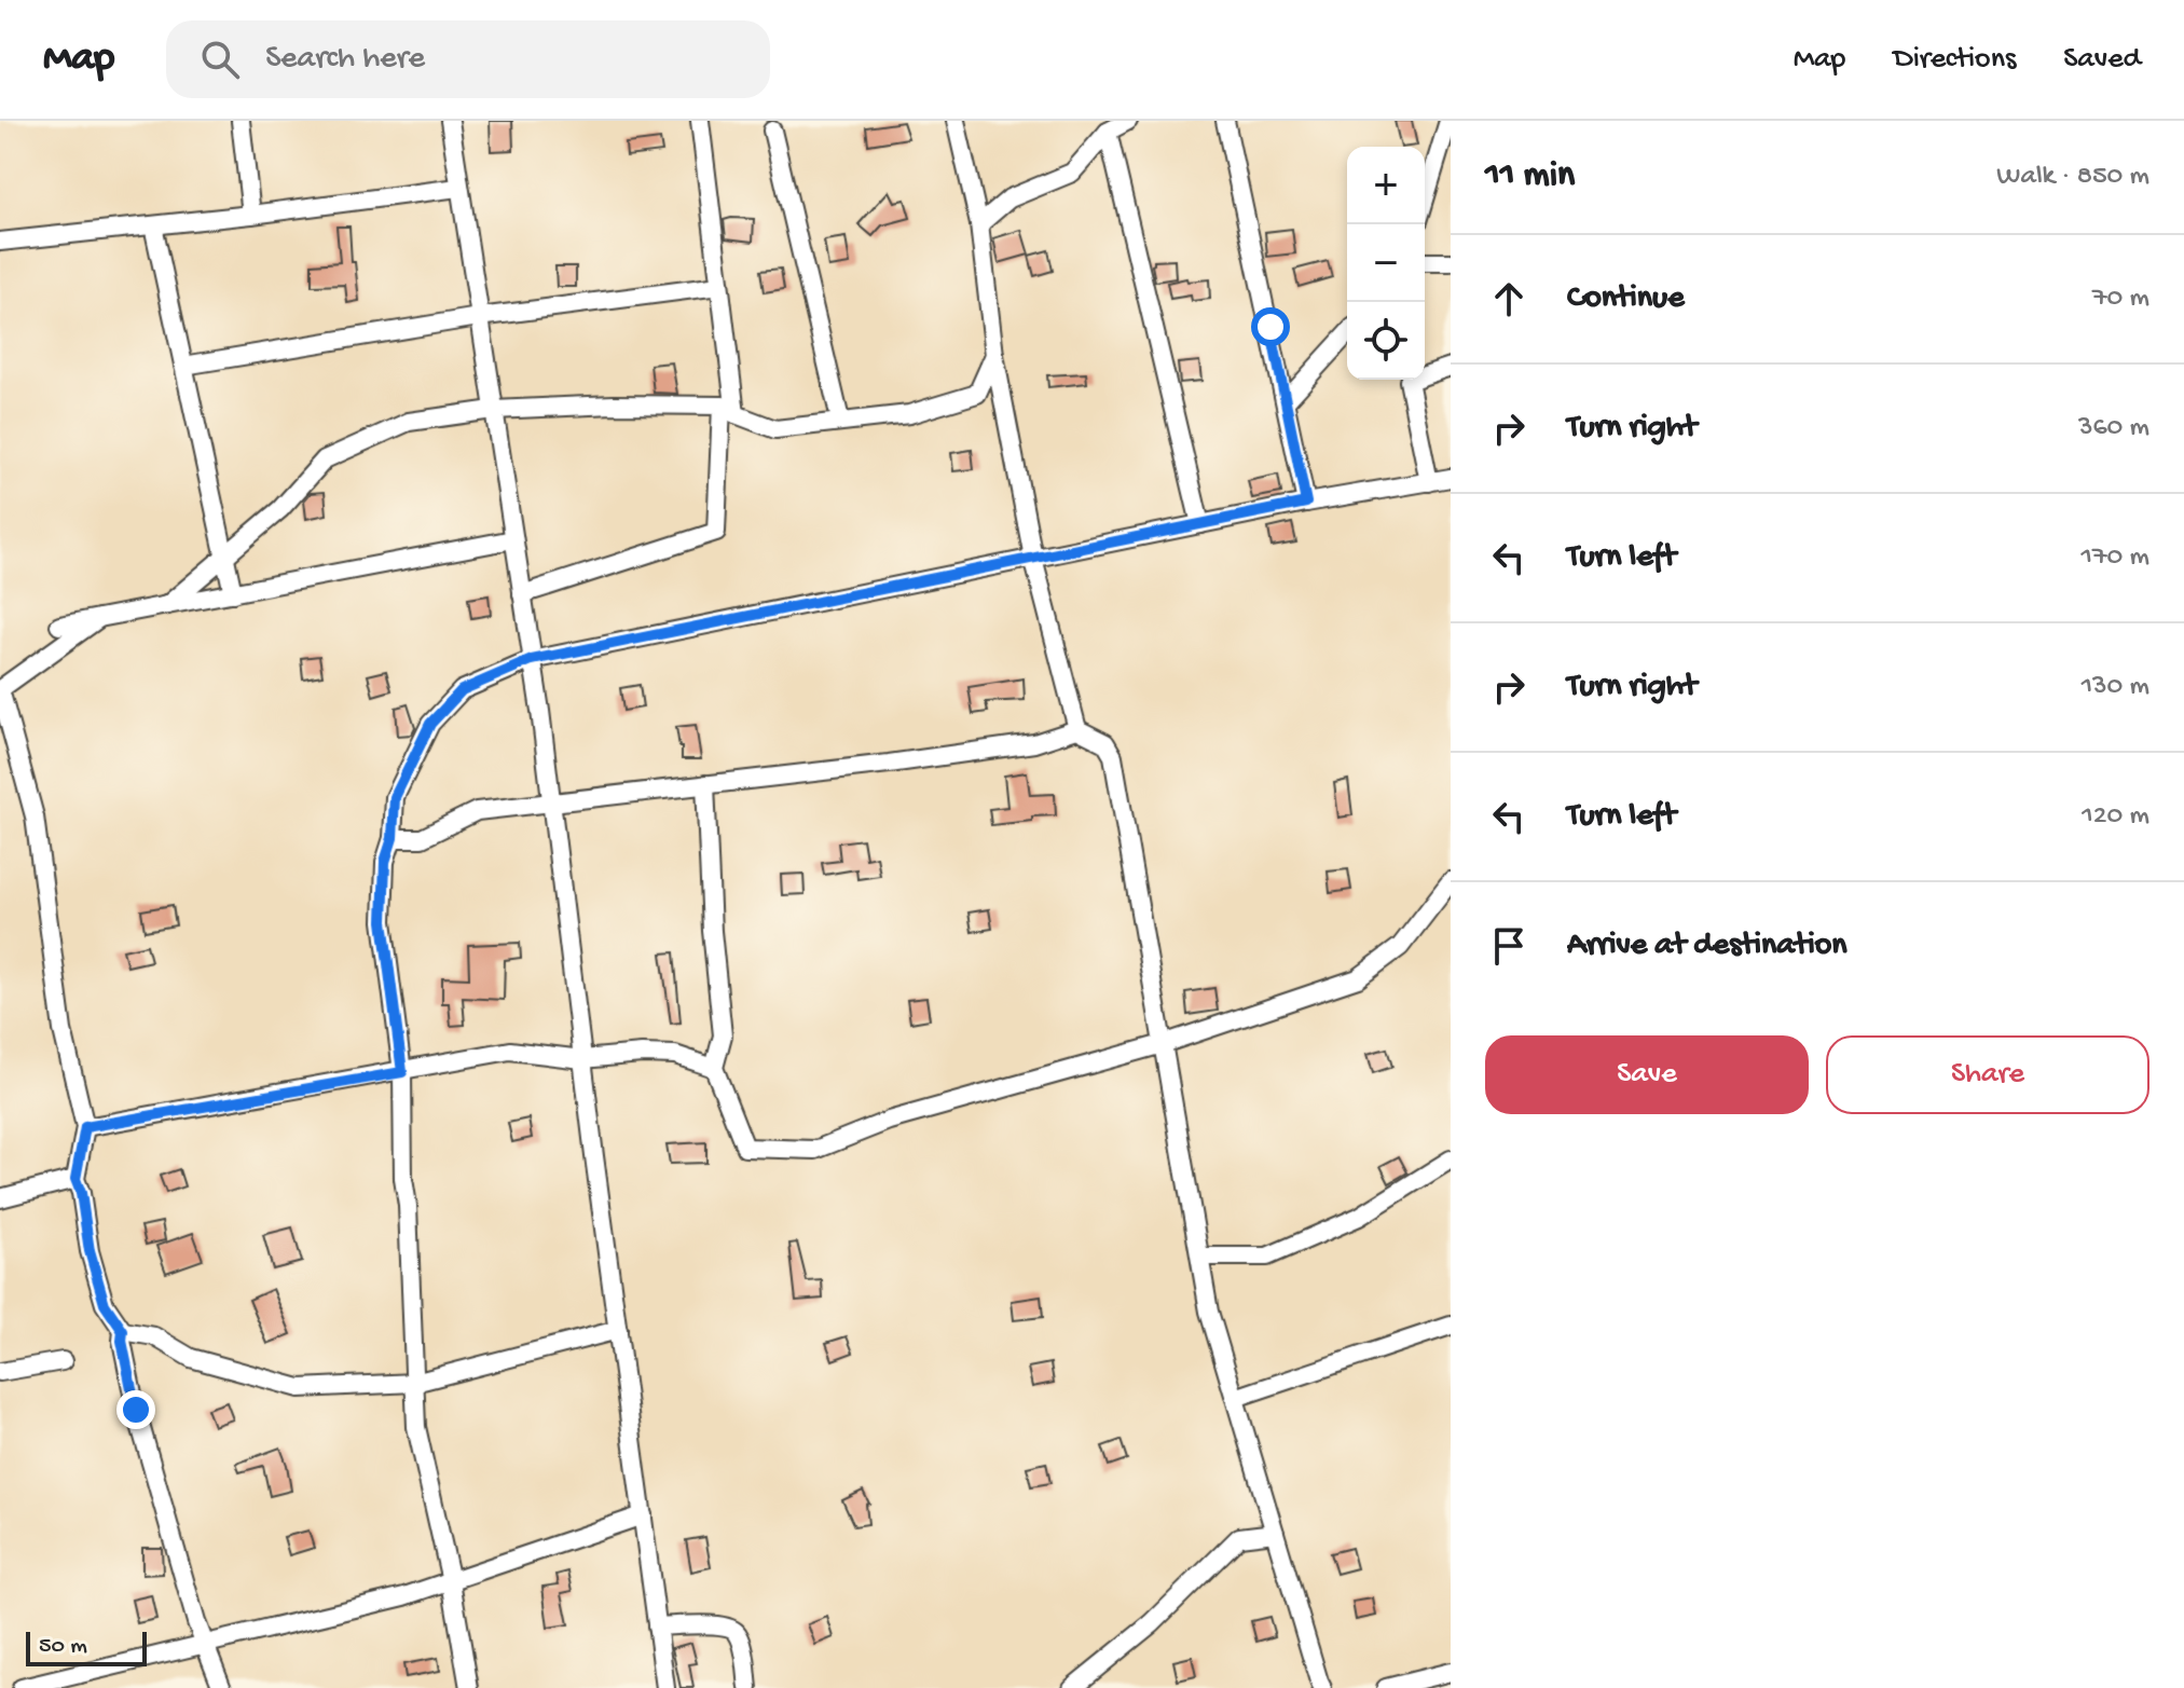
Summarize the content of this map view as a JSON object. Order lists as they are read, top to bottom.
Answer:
{
  "scale_bar": "50 m",
  "page": {
    "header": "Map",
    "search": "Search here",
    "nav": ["Map", "Directions", "Saved"],
    "heading": ["11 min", "Walk · 850 m"],
    "map_buttons": ["+", "−"],
    "list": [
      ["Continue", "70 m"],
      ["Turn right", "360 m"],
      ["Turn left", "170 m"],
      ["Turn right", "130 m"],
      ["Turn left", "120 m"],
      "Arrive at destination"
    ],
    "buttons": ["Save", "Share"],
    "scale": "50 m"
  }
}
